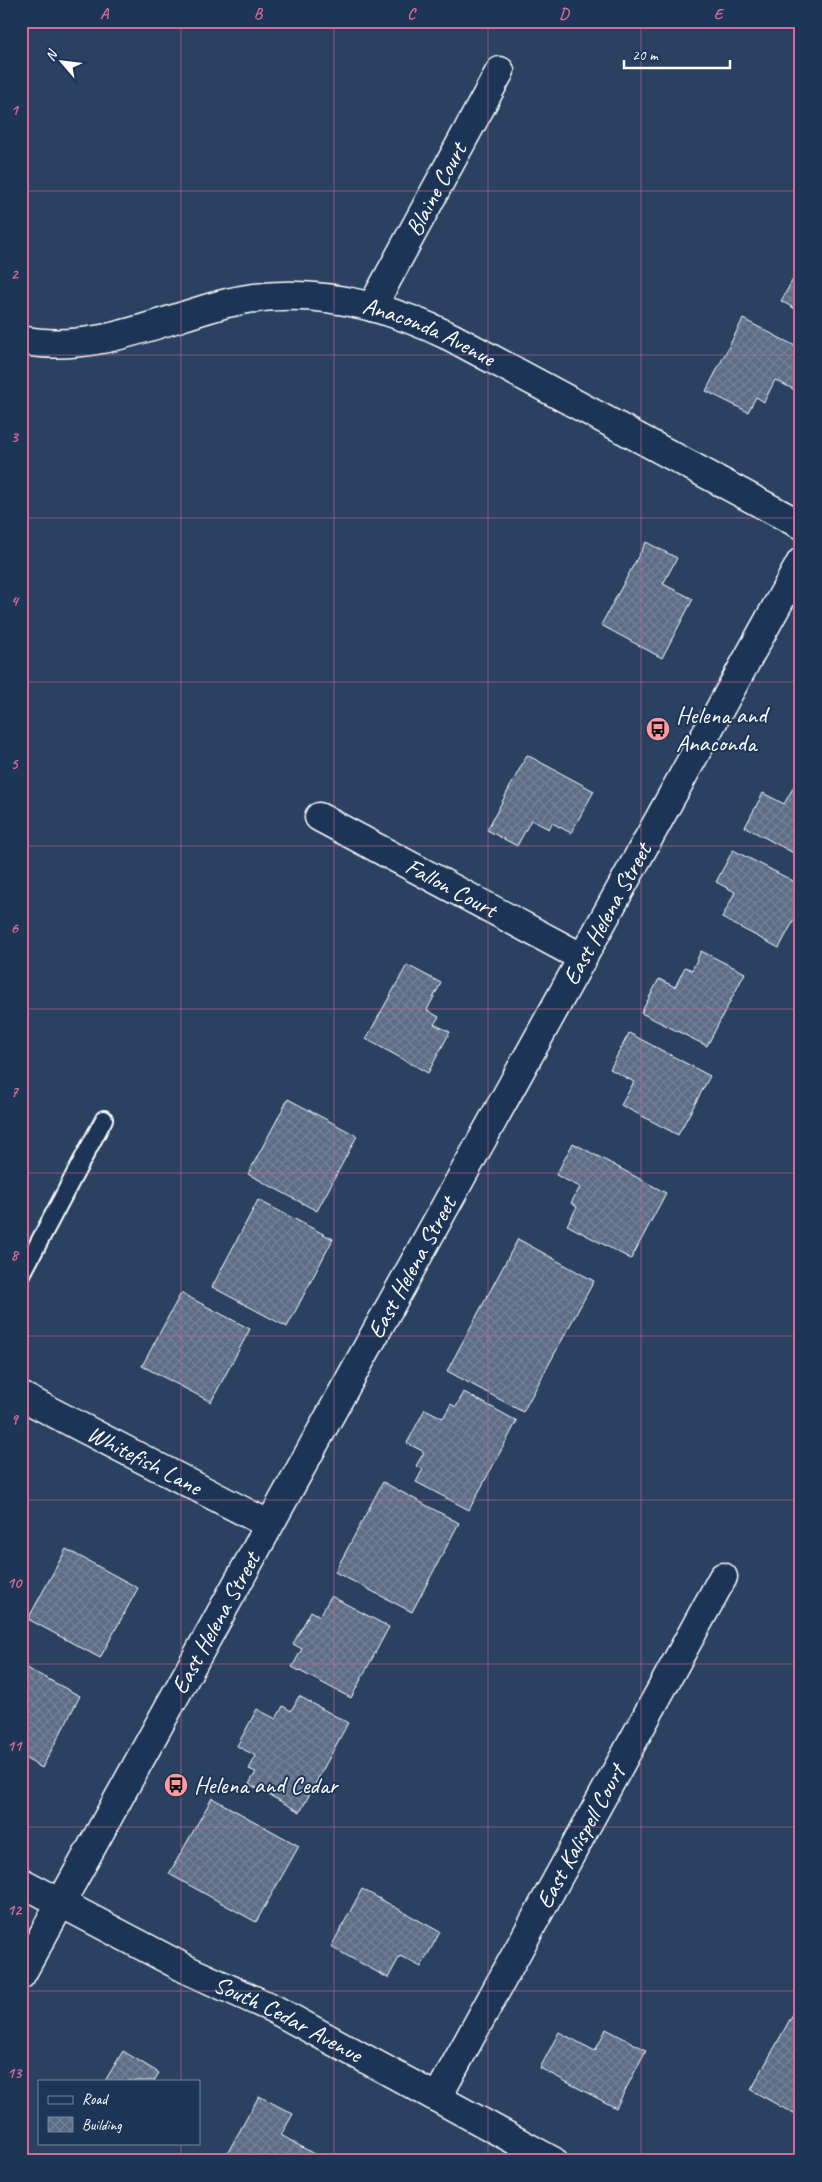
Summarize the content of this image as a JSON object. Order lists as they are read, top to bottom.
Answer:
{
  "streets": {
    "street": [
      "Blaine Court",
      "Anaconda Avenue",
      "Fallon Court",
      "East Helena Street",
      "Whitefish Lane",
      "East Kalispell Court",
      "South Cedar Avenue"
    ]
  },
  "crossings": [
    ["Blaine Court", "Anaconda Avenue"],
    ["Fallon Court", "East Helena Street"],
    ["East Helena Street", "Whitefish Lane"],
    ["East Helena Street", "South Cedar Avenue"],
    ["East Kalispell Court", "South Cedar Avenue"]
  ],
  "places": {
    "bus stop": ["Helena and Anaconda", "Helena and Cedar"]
  },
  "legend": ["Road", "Building"],
  "scale_bar": "20 m",
  "north": "top left",
  "grid": {
    "columns": [
      "A",
      "B",
      "C",
      "D",
      "E"
    ],
    "rows": [
      "1",
      "2",
      "3",
      "4",
      "5",
      "6",
      "7",
      "8",
      "9",
      "10",
      "11",
      "12",
      "13"
    ]
  }
}
